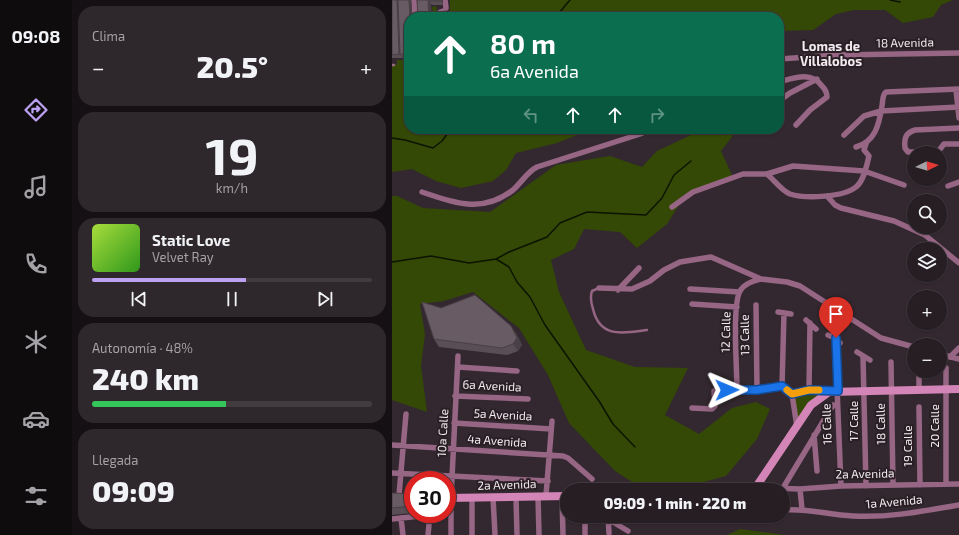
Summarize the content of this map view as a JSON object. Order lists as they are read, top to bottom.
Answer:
{
  "streets": {
    "main road": ["2a Avenida"],
    "street": [
      "18 Avenida",
      "12 Calle",
      "13 Calle",
      "6a Avenida",
      "5a Avenida",
      "17 Calle",
      "16 Calle",
      "18 Calle",
      "20 Calle",
      "10a Calle",
      "4a Avenida",
      "19 Calle",
      "1a Avenida"
    ]
  },
  "crossings": [
    ["6a Avenida", "10a Calle"],
    ["5a Avenida", "10a Calle"],
    ["17 Calle", "2a Avenida"],
    ["16 Calle", "2a Avenida"],
    ["18 Calle", "2a Avenida"],
    ["20 Calle", "2a Avenida"],
    ["10a Calle", "4a Avenida"],
    ["19 Calle", "2a Avenida"]
  ],
  "districts": ["Lomas de Villalobos"],
  "north": "right",
  "page": {
    "tabs": "09:08",
    "tile": [
      "Clima",
      ["19", "km/h"],
      ["Autonomía · 48%", "240 km"],
      ["Llegada", "09:09"]
    ],
    "turn": ["80 m", "6a Avenida"],
    "heat": ["−", "20.5°", "+"],
    "map_buttons": ["+", "−"],
    "song": ["Static Love", "Velvet Ray"],
    "limit": "30",
    "trip": "09:09 · 1 min · 220 m"
  }
}
